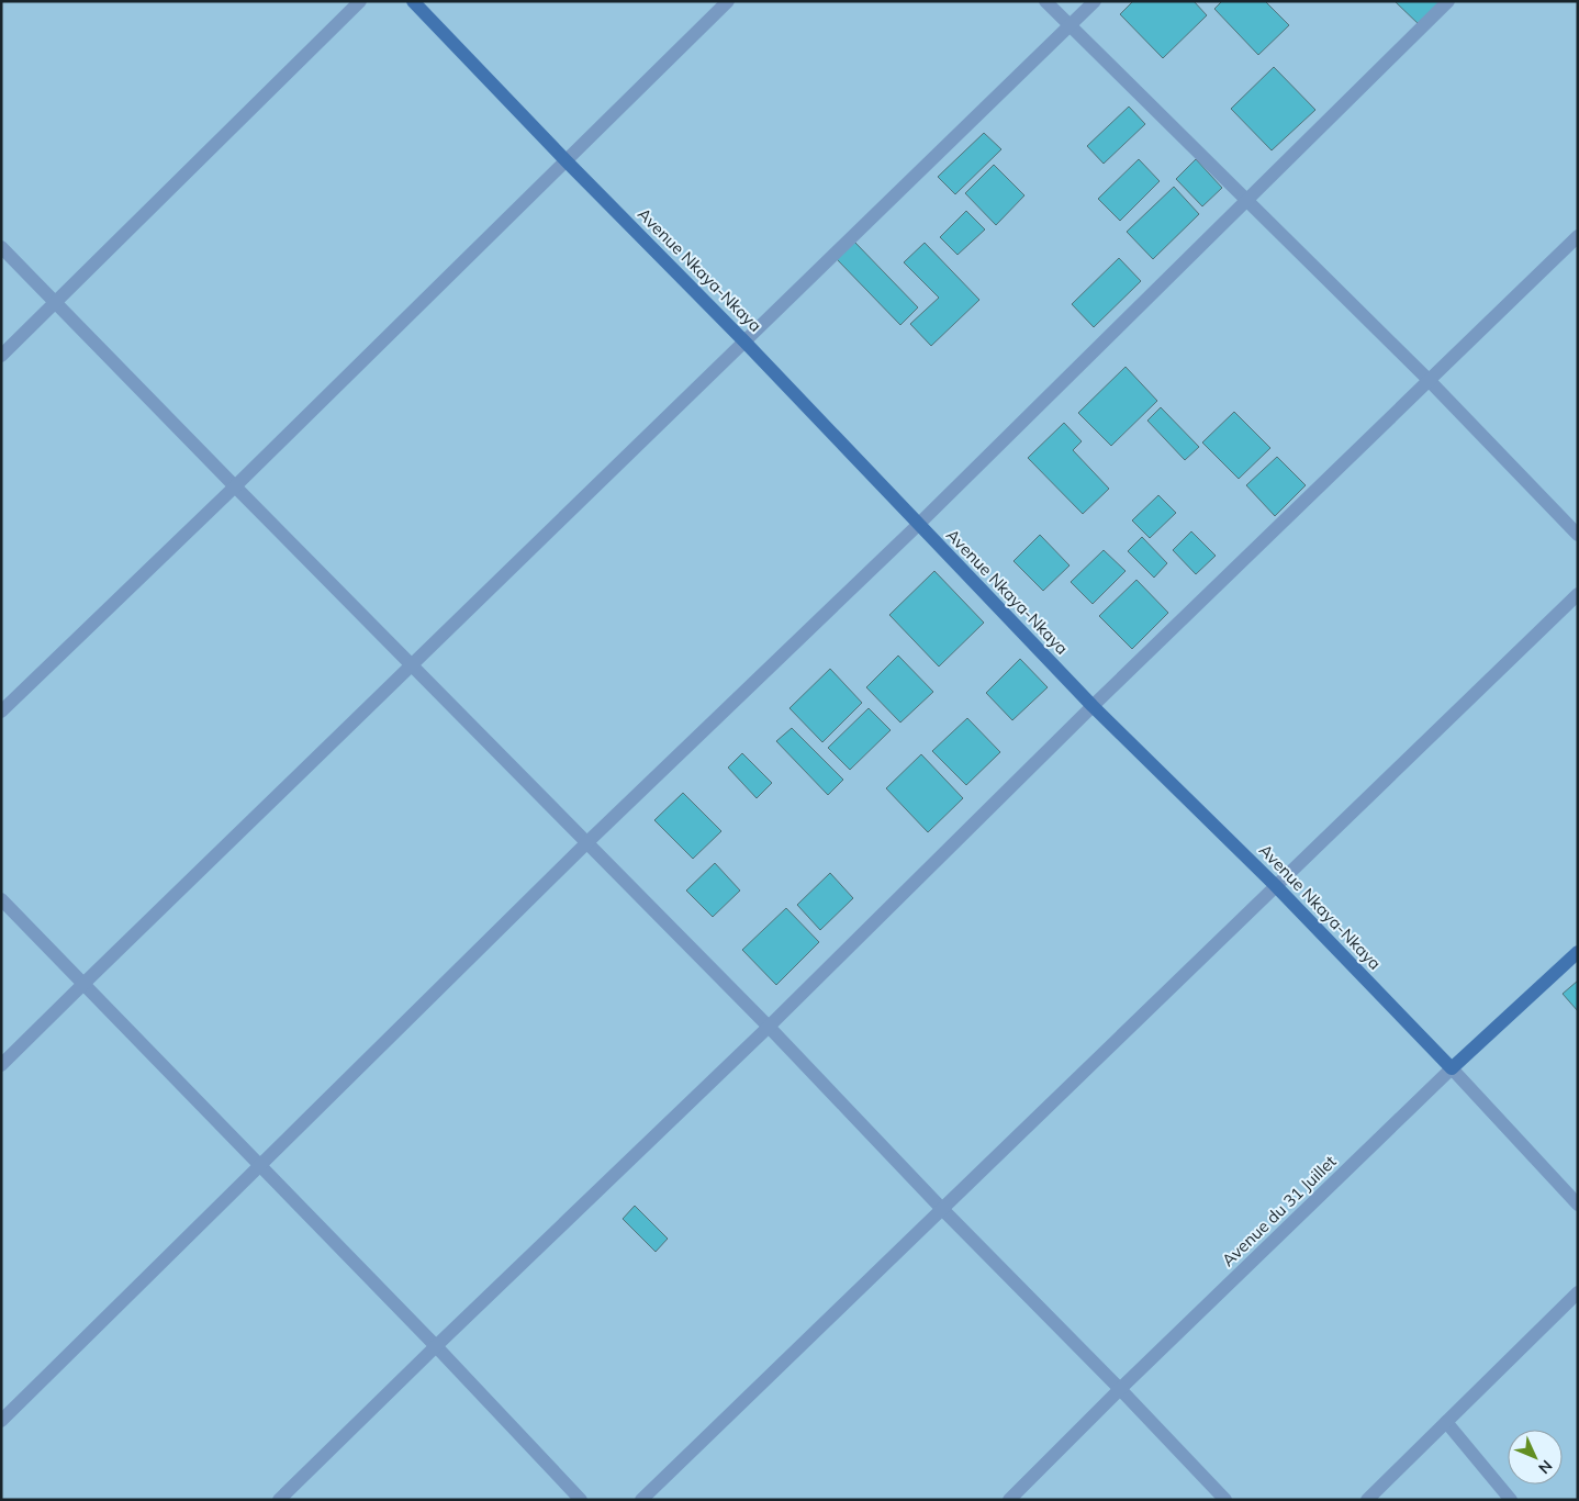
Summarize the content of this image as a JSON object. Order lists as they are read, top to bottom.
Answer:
{
  "streets": {
    "street": ["Avenue Nkaya-Nkaya", "Avenue du 31 Juillet"]
  },
  "crossings": [
    ["Avenue Nkaya-Nkaya", "Avenue du 31 Juillet"]
  ],
  "north": "bottom right"
}
